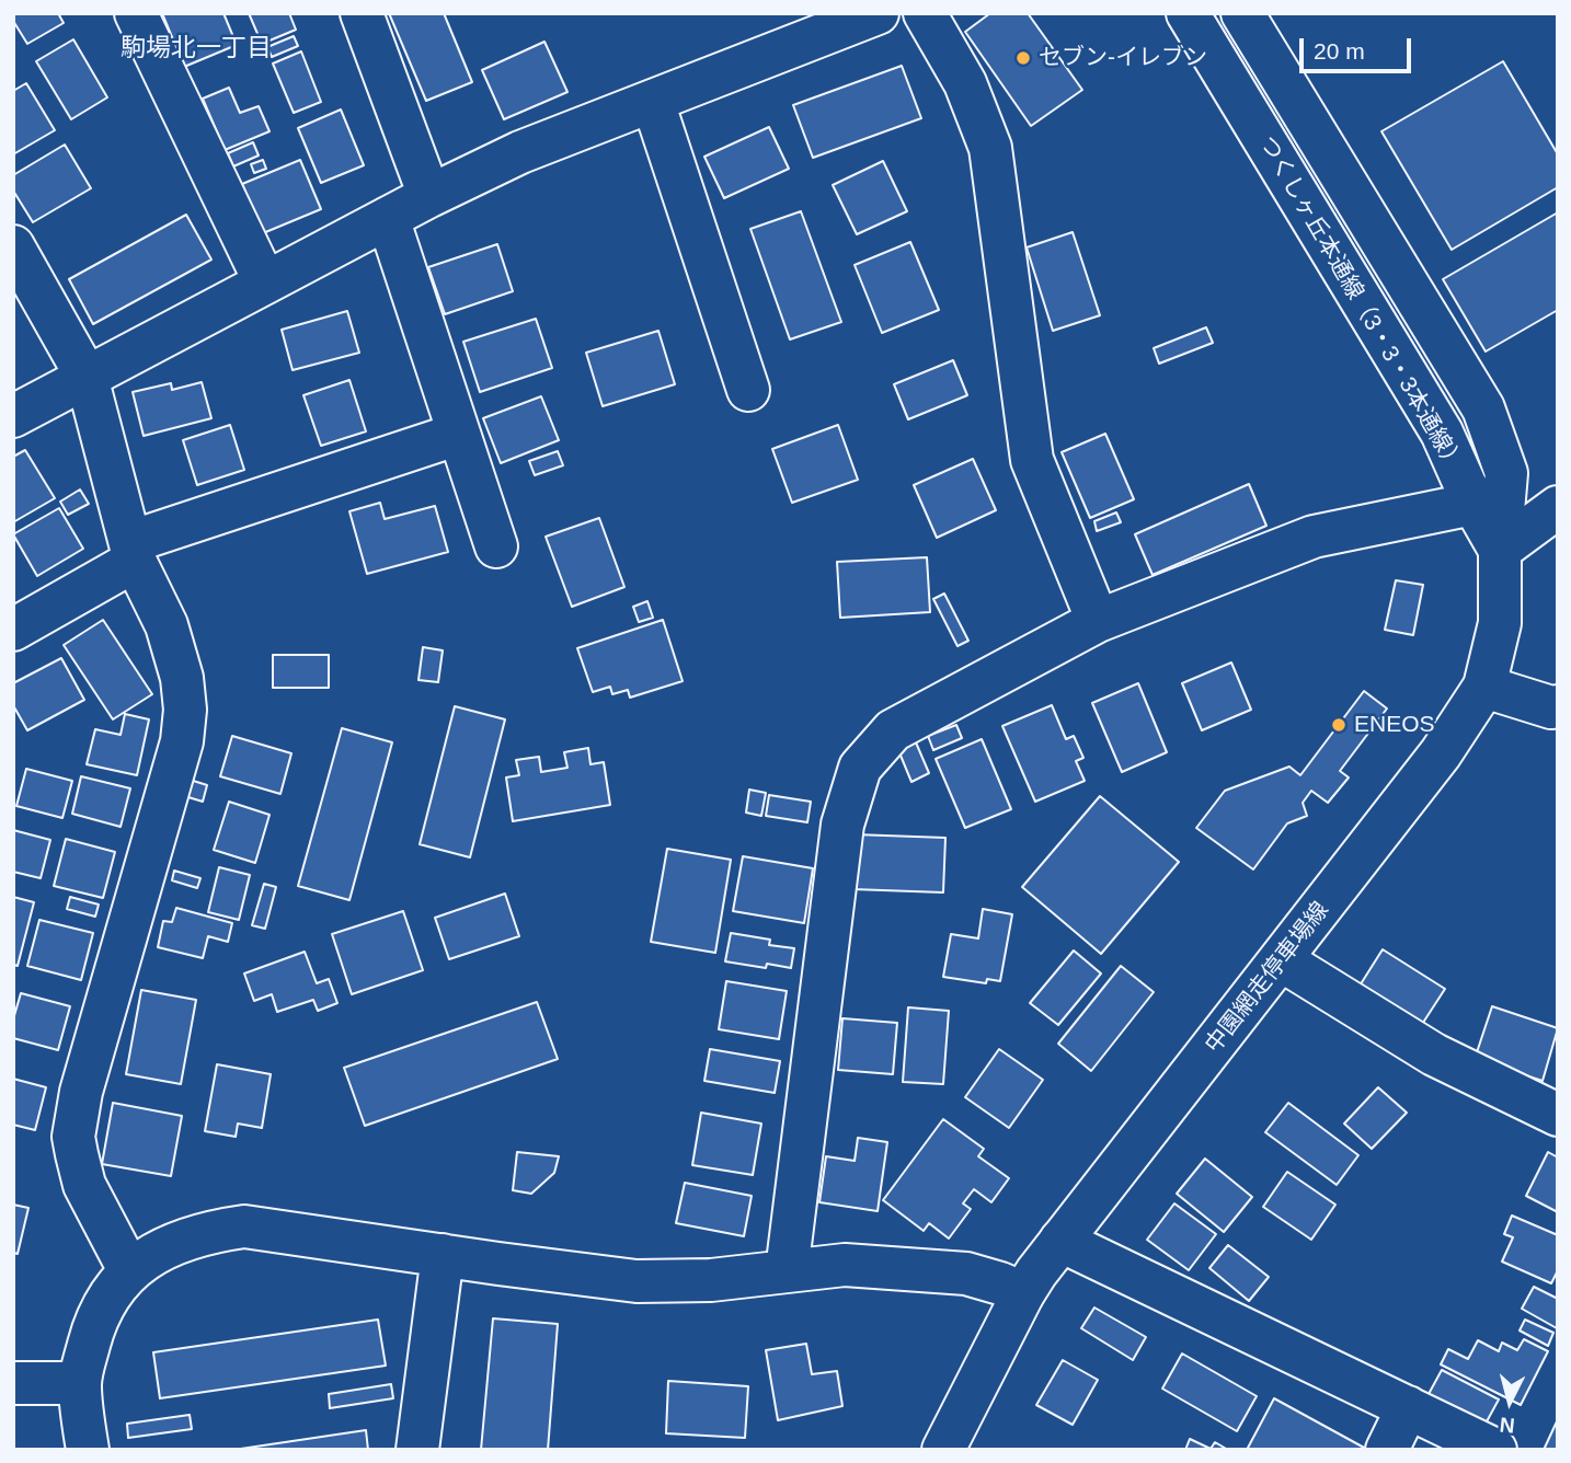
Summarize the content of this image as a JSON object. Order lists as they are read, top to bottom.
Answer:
{
  "streets": {
    "street": ["つくしヶ丘本通線（3・3・3本通線）", "中園網走停車場線"]
  },
  "crossings": [
    ["つくしヶ丘本通線（3・3・3本通線）", "中園網走停車場線"]
  ],
  "districts": ["駒場北一丁目"],
  "places": ["セブン-イレブン", "ENEOS"],
  "scale_bar": "20 m",
  "north": "bottom"
}
